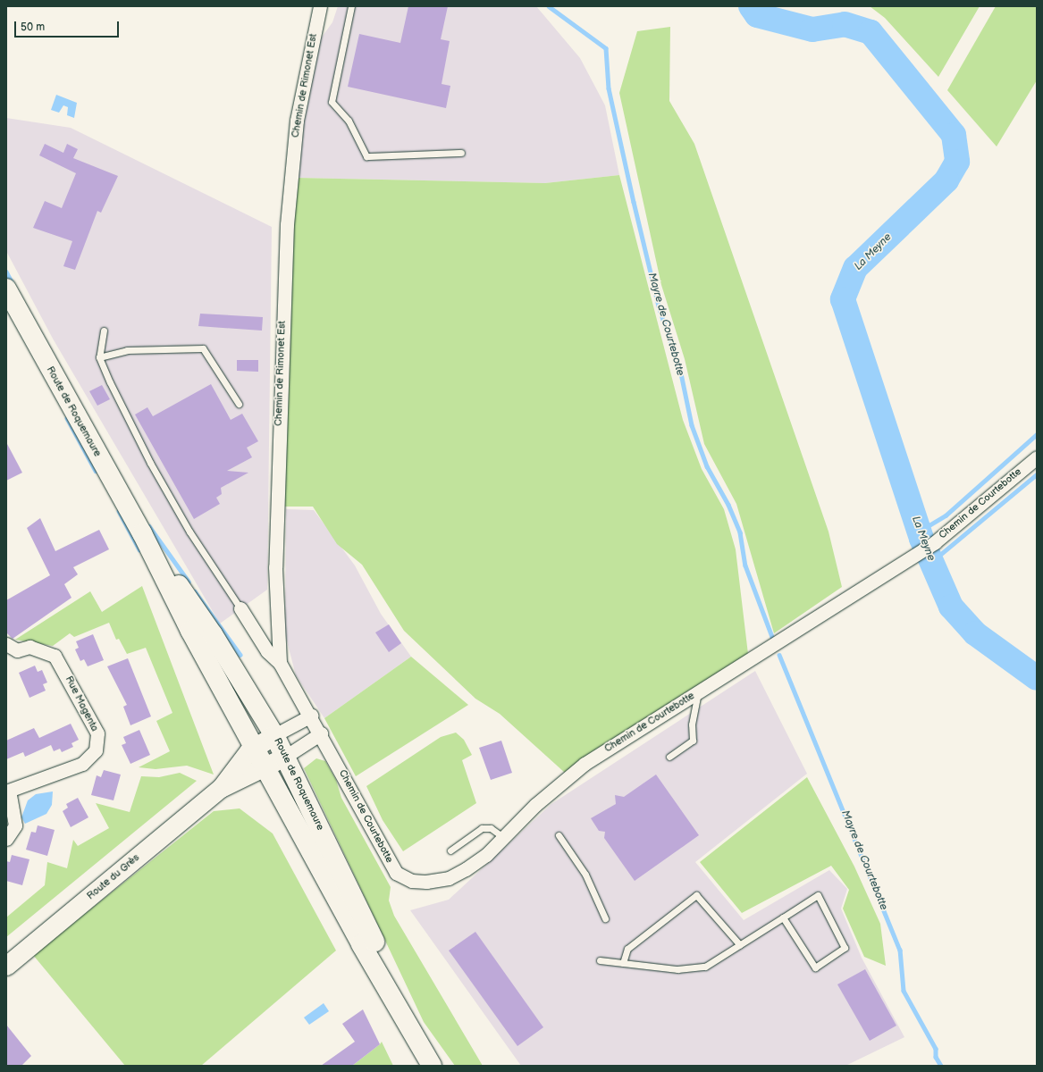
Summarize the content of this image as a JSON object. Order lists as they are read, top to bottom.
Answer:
{
  "streets": {
    "main road": ["Route de Roquemaure"],
    "street": [
      "Chemin de Rimonet Est",
      "Chemin de Courtebotte",
      "Rue Magenta",
      "Route du Grès"
    ]
  },
  "crossings": [
    ["Chemin de Rimonet Est", "Chemin de Courtebotte"]
  ],
  "water": ["La Meyne", "Mayre de Courtebotte"],
  "scale_bar": "50 m"
}
